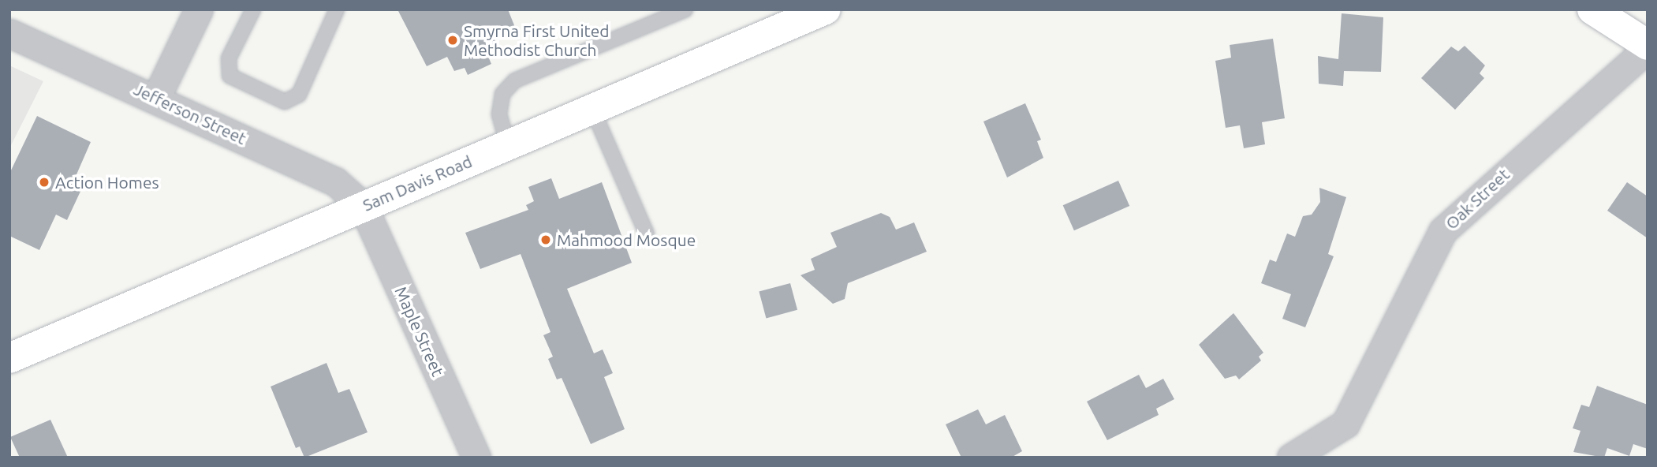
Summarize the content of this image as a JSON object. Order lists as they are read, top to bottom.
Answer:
{
  "streets": {
    "street": [
      "Jefferson Street",
      "Sam Davis Road",
      "Oak Street",
      "Maple Street"
    ]
  },
  "crossings": [
    ["Jefferson Street", "Sam Davis Road"],
    ["Jefferson Street", "Maple Street"],
    ["Sam Davis Road", "Maple Street"]
  ],
  "places": ["Smyrna First United Methodist Church", "Action Homes", "Mahmood Mosque"]
}
